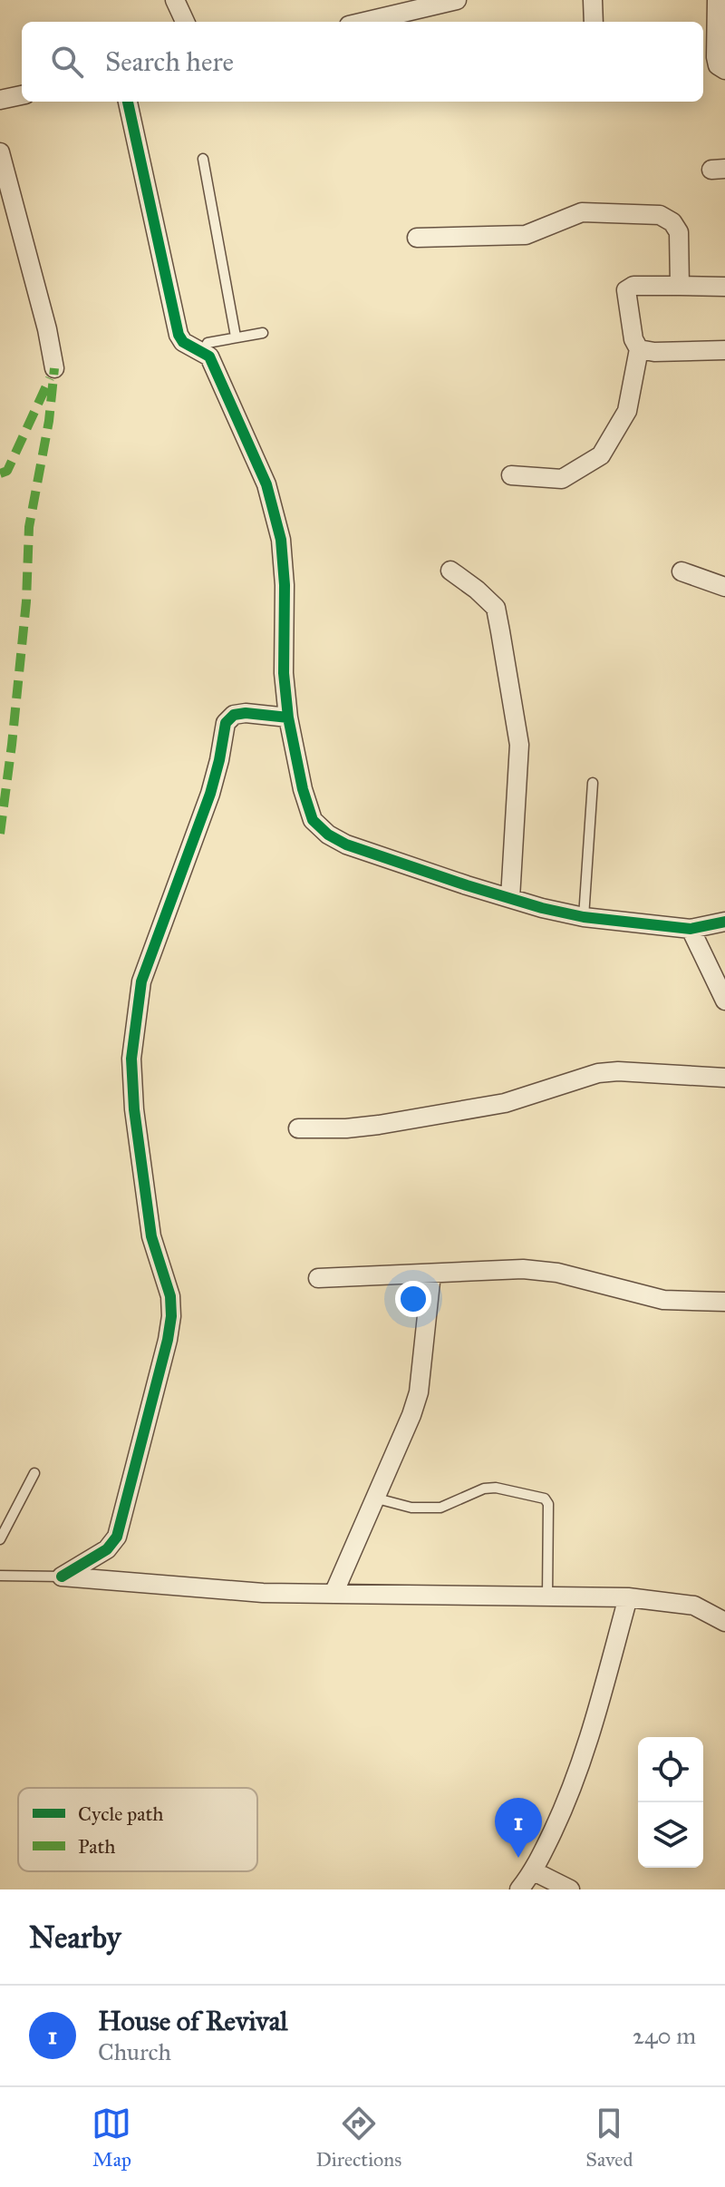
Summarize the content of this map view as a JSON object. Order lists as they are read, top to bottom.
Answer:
{
  "legend": ["Cycle path", "Path"],
  "page": {
    "search": "Search here",
    "pins": "1",
    "heading": "Nearby",
    "list": [
      {
        "mark": "1",
        "name": "House of Revival",
        "note": "Church",
        "value": "240 m"
      }
    ],
    "nav": ["Map", "Directions", "Saved"]
  }
}
